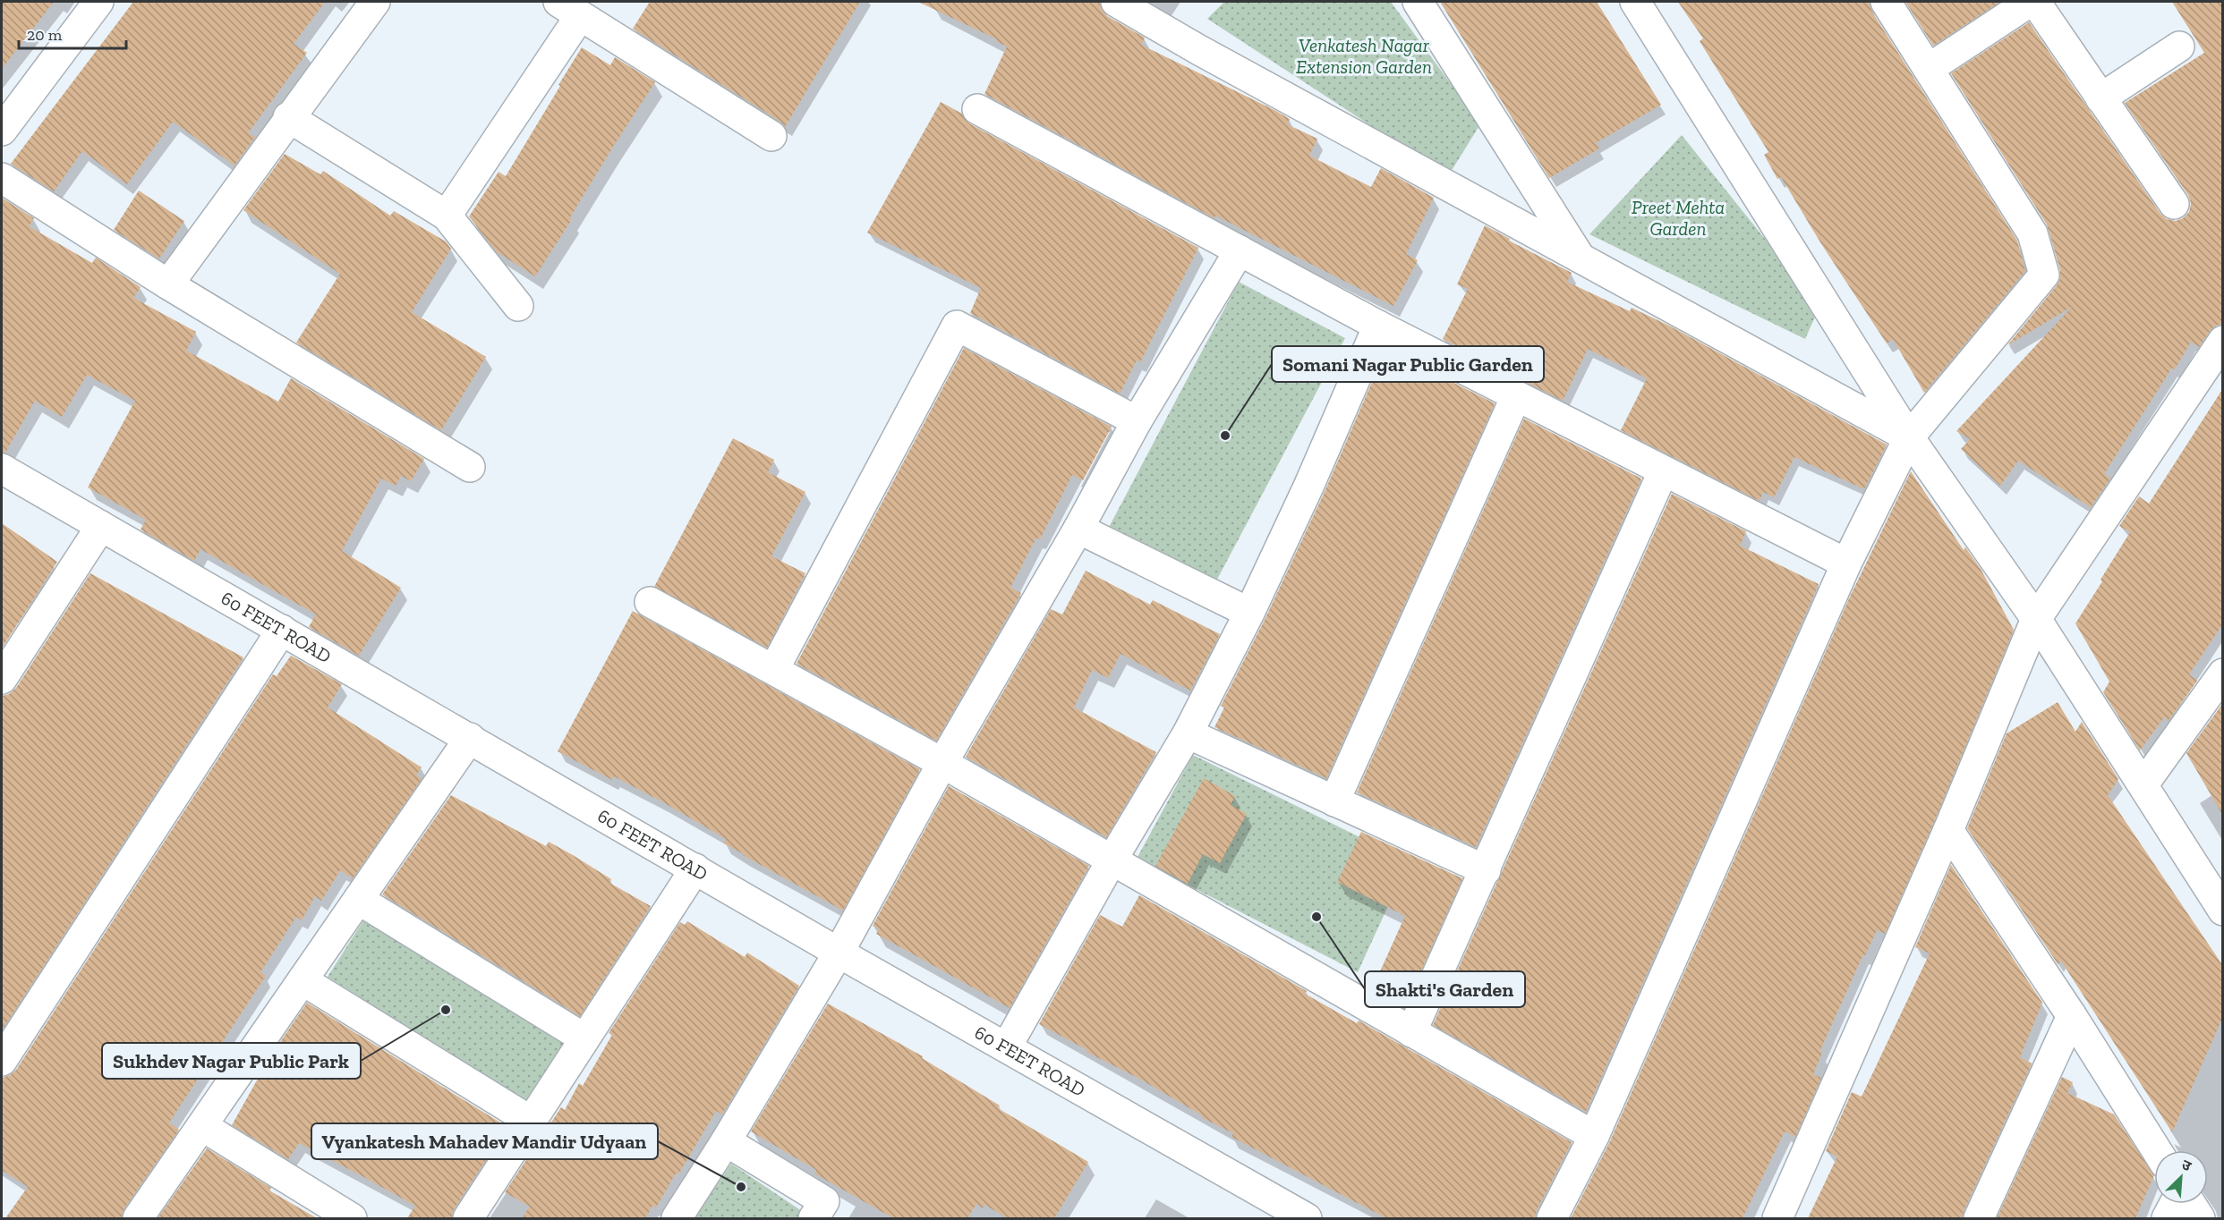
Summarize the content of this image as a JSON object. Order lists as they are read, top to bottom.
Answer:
{
  "streets": {
    "street": ["60 FEET ROAD"]
  },
  "parks": ["Venkatesh Nagar Extension Garden", "Preet Mehta Garden"],
  "places": [
    "Somani Nagar Public Garden",
    "Shakti's Garden",
    "Sukhdev Nagar Public Park",
    "Vyankatesh Mahadev Mandir Udyaan"
  ],
  "scale_bar": "20 m",
  "north": "top right"
}
